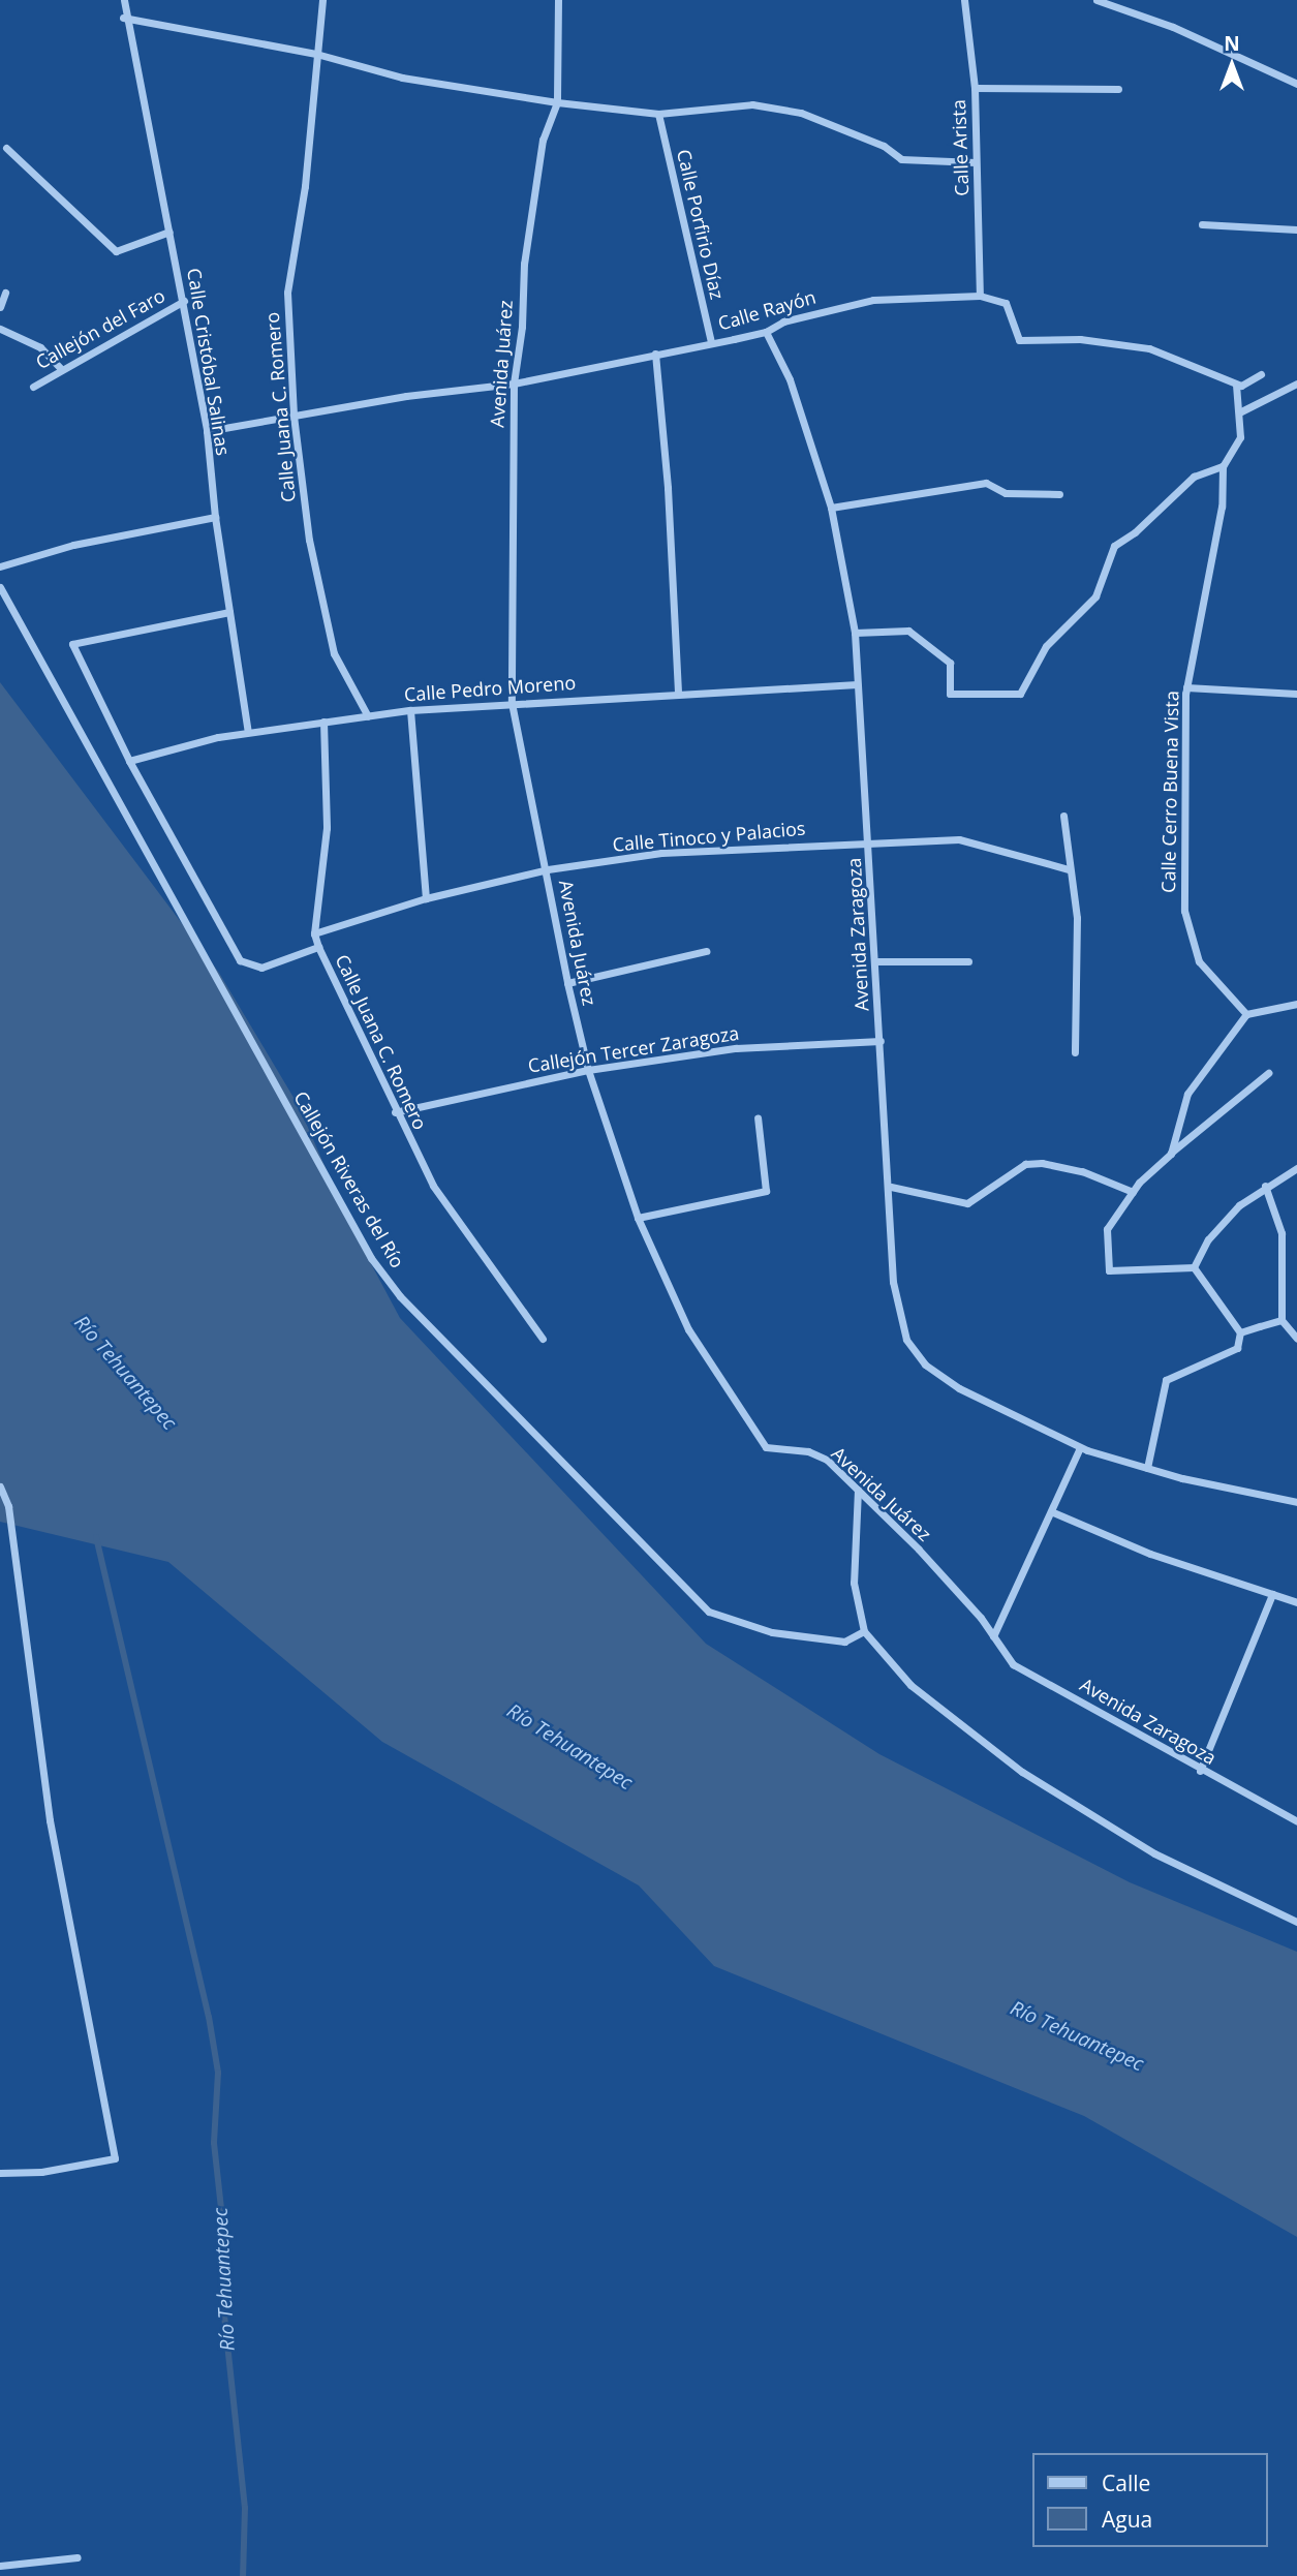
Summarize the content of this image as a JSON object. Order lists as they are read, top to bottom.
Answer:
{
  "streets": {
    "street": [
      "Calle Arista",
      "Calle Porfirio Díaz",
      "Calle Rayón",
      "Callejón del Faro",
      "Calle Cristóbal Salinas",
      "Avenida Juárez",
      "Calle Juana C. Romero",
      "Calle Pedro Moreno",
      "Calle Cerro Buena Vista",
      "Calle Tinoco y Palacios",
      "Avenida Zaragoza",
      "Callejón Tercer Zaragoza",
      "Callejón Riveras del Río"
    ]
  },
  "crossings": [
    ["Calle Arista", "Calle Rayón"],
    ["Calle Porfirio Díaz", "Calle Rayón"],
    ["Calle Rayón", "Calle Cristóbal Salinas"],
    ["Calle Rayón", "Avenida Juárez"],
    ["Calle Rayón", "Calle Juana C. Romero"],
    ["Calle Rayón", "Avenida Zaragoza"],
    ["Callejón del Faro", "Calle Cristóbal Salinas"],
    ["Calle Cristóbal Salinas", "Calle Pedro Moreno"],
    ["Avenida Juárez", "Calle Pedro Moreno"],
    ["Avenida Juárez", "Calle Tinoco y Palacios"],
    ["Avenida Juárez", "Avenida Zaragoza"],
    ["Avenida Juárez", "Callejón Tercer Zaragoza"],
    ["Calle Juana C. Romero", "Calle Pedro Moreno"],
    ["Calle Juana C. Romero", "Calle Tinoco y Palacios"],
    ["Calle Juana C. Romero", "Callejón Tercer Zaragoza"],
    ["Calle Pedro Moreno", "Avenida Zaragoza"],
    ["Calle Tinoco y Palacios", "Avenida Zaragoza"],
    ["Avenida Zaragoza", "Callejón Tercer Zaragoza"]
  ],
  "water": ["Río Tehuantepec"],
  "legend": ["Calle", "Agua"],
  "north": "top"
}
